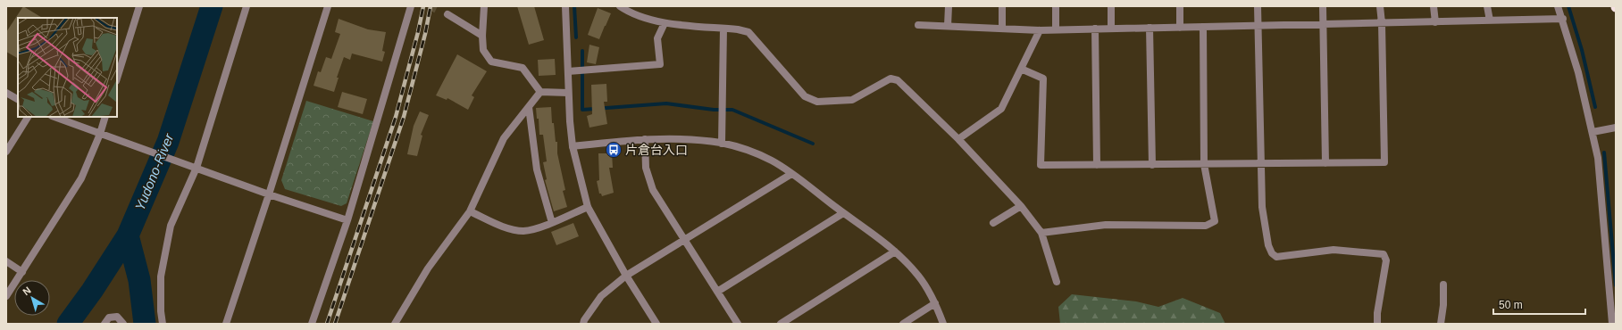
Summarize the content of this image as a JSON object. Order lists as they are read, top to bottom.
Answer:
{
  "water": ["Yudono-River"],
  "places": {
    "bus stop": ["片倉台入口"]
  },
  "scale_bar": "50 m",
  "north": "top left"
}
